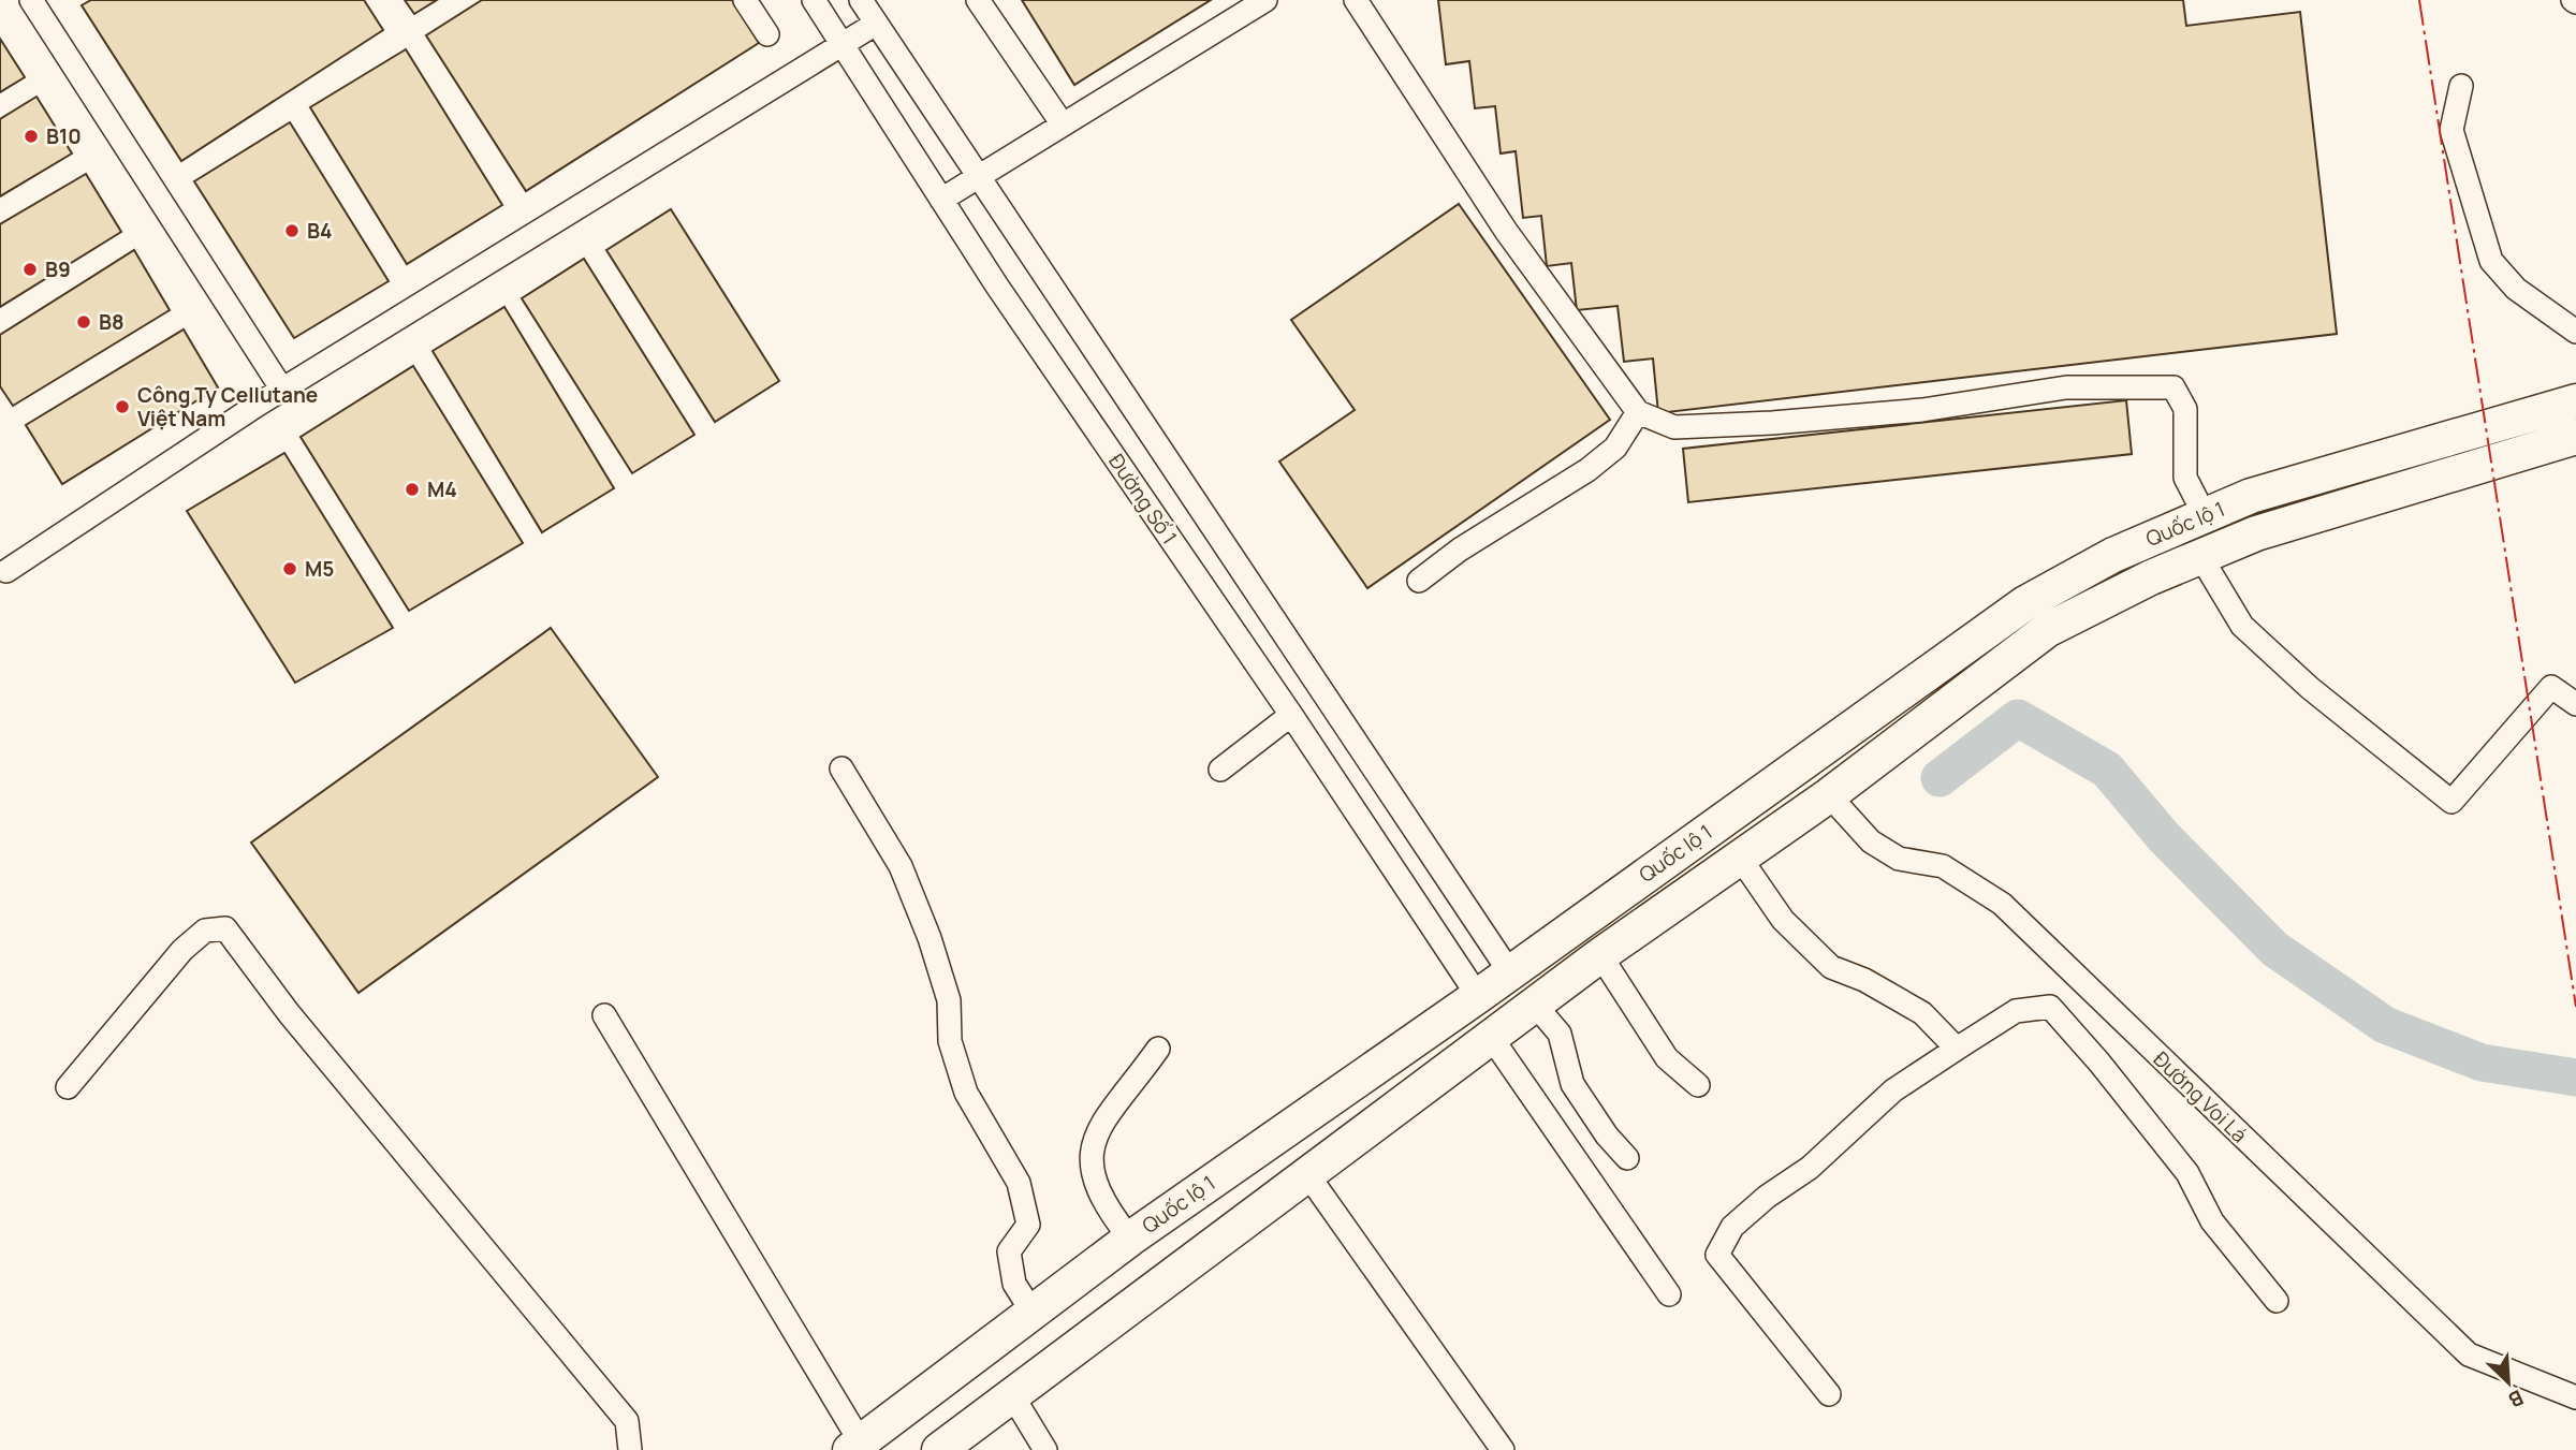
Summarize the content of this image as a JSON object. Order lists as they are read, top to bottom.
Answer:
{
  "streets": {
    "highway": ["Quốc lộ 1"],
    "street": ["Đường Số 1", "Đường Voi Lá"]
  },
  "crossings": [
    ["Đường Số 1", "Quốc lộ 1"],
    ["Quốc lộ 1", "Đường Voi Lá"]
  ],
  "places": [
    "B10",
    "B4",
    "B9",
    "B8",
    "Công Ty Cellutane Việt Nam",
    "M4",
    "M5"
  ],
  "north": "bottom right"
}
